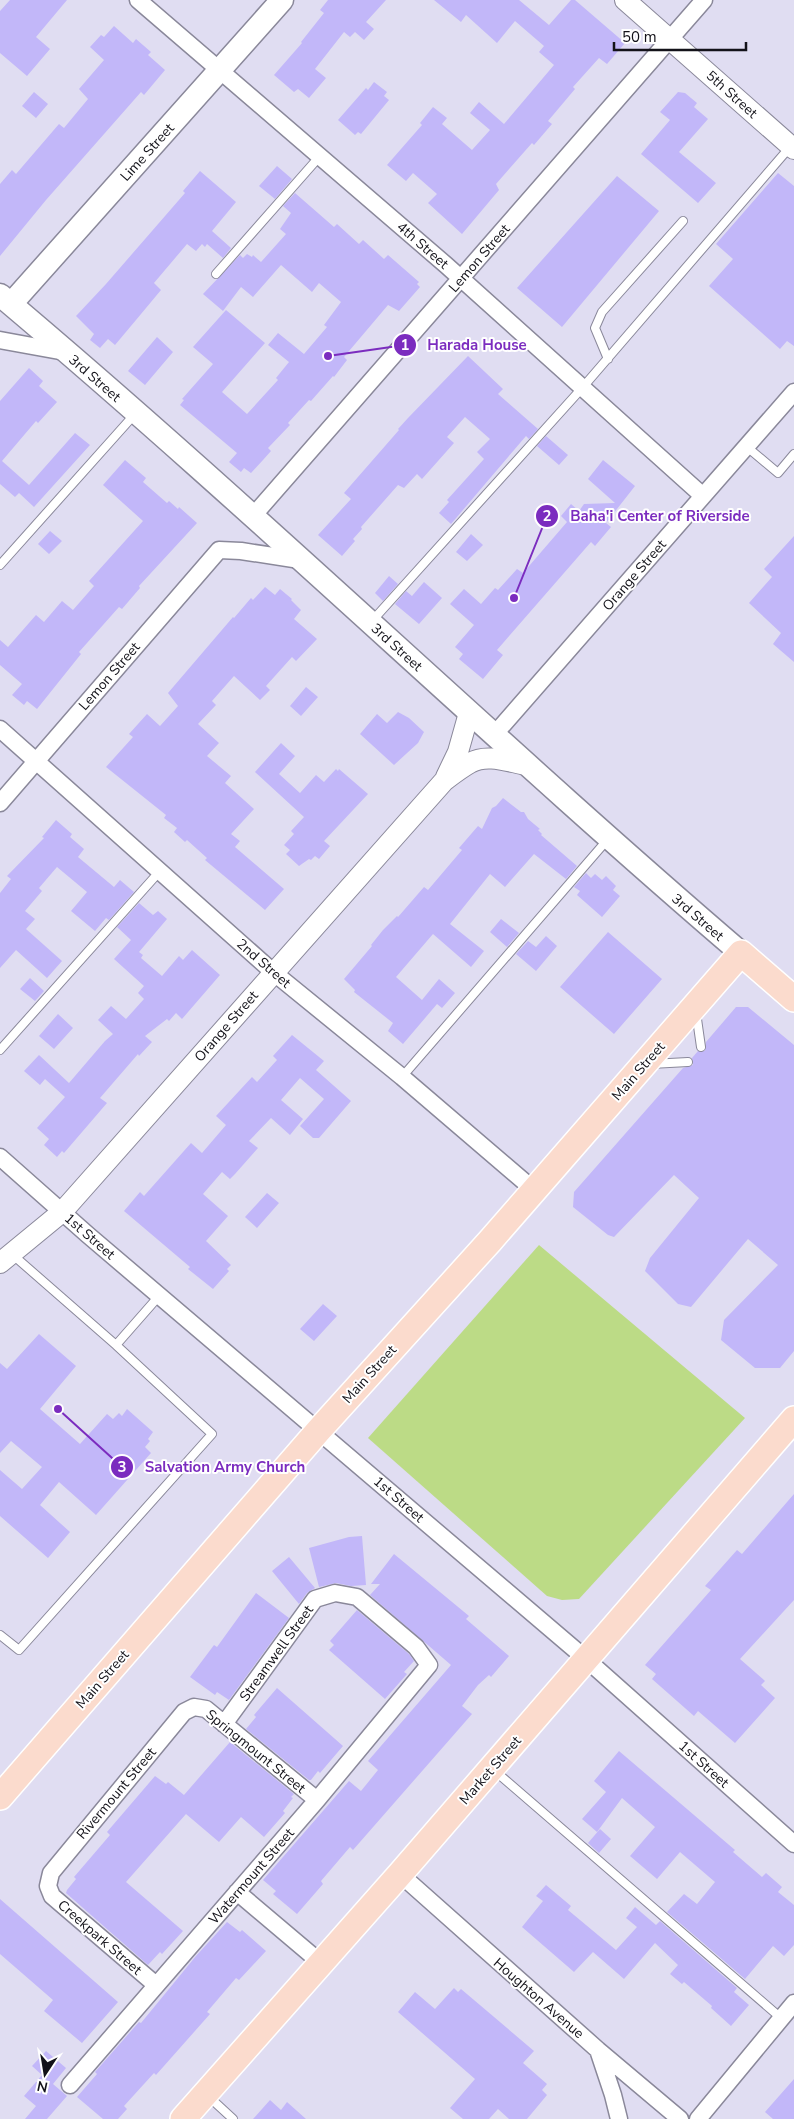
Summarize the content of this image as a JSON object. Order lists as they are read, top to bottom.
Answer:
{
  "streets": {
    "main road": [
      "Lime Street",
      "3rd Street",
      "Main Street",
      "Market Street"
    ],
    "street": [
      "5th Street",
      "4th Street",
      "Lemon Street",
      "Orange Street",
      "2nd Street",
      "1st Street",
      "Streamwell Street",
      "Springmount Street",
      "Rivermount Street",
      "Watermount Street",
      "Creekpark Street",
      "Houghton Avenue"
    ]
  },
  "crossings": [
    ["5th Street", "Lemon Street"],
    ["Lime Street", "4th Street"],
    ["Lime Street", "3rd Street"],
    ["4th Street", "Lemon Street"],
    ["4th Street", "Orange Street"],
    ["Lemon Street", "3rd Street"],
    ["Lemon Street", "2nd Street"],
    ["3rd Street", "Orange Street"],
    ["3rd Street", "Main Street"],
    ["Orange Street", "2nd Street"],
    ["Orange Street", "1st Street"],
    ["2nd Street", "Main Street"],
    ["Main Street", "1st Street"],
    ["1st Street", "Market Street"],
    ["Streamwell Street", "Springmount Street"],
    ["Streamwell Street", "Watermount Street"],
    ["Springmount Street", "Rivermount Street"],
    ["Springmount Street", "Watermount Street"],
    ["Market Street", "Houghton Avenue"],
    ["Rivermount Street", "Creekpark Street"],
    ["Watermount Street", "Creekpark Street"]
  ],
  "places": ["Harada House", "Baha'i Center of Riverside", "Salvation Army Church"],
  "scale_bar": "50 m",
  "north": "bottom"
}
